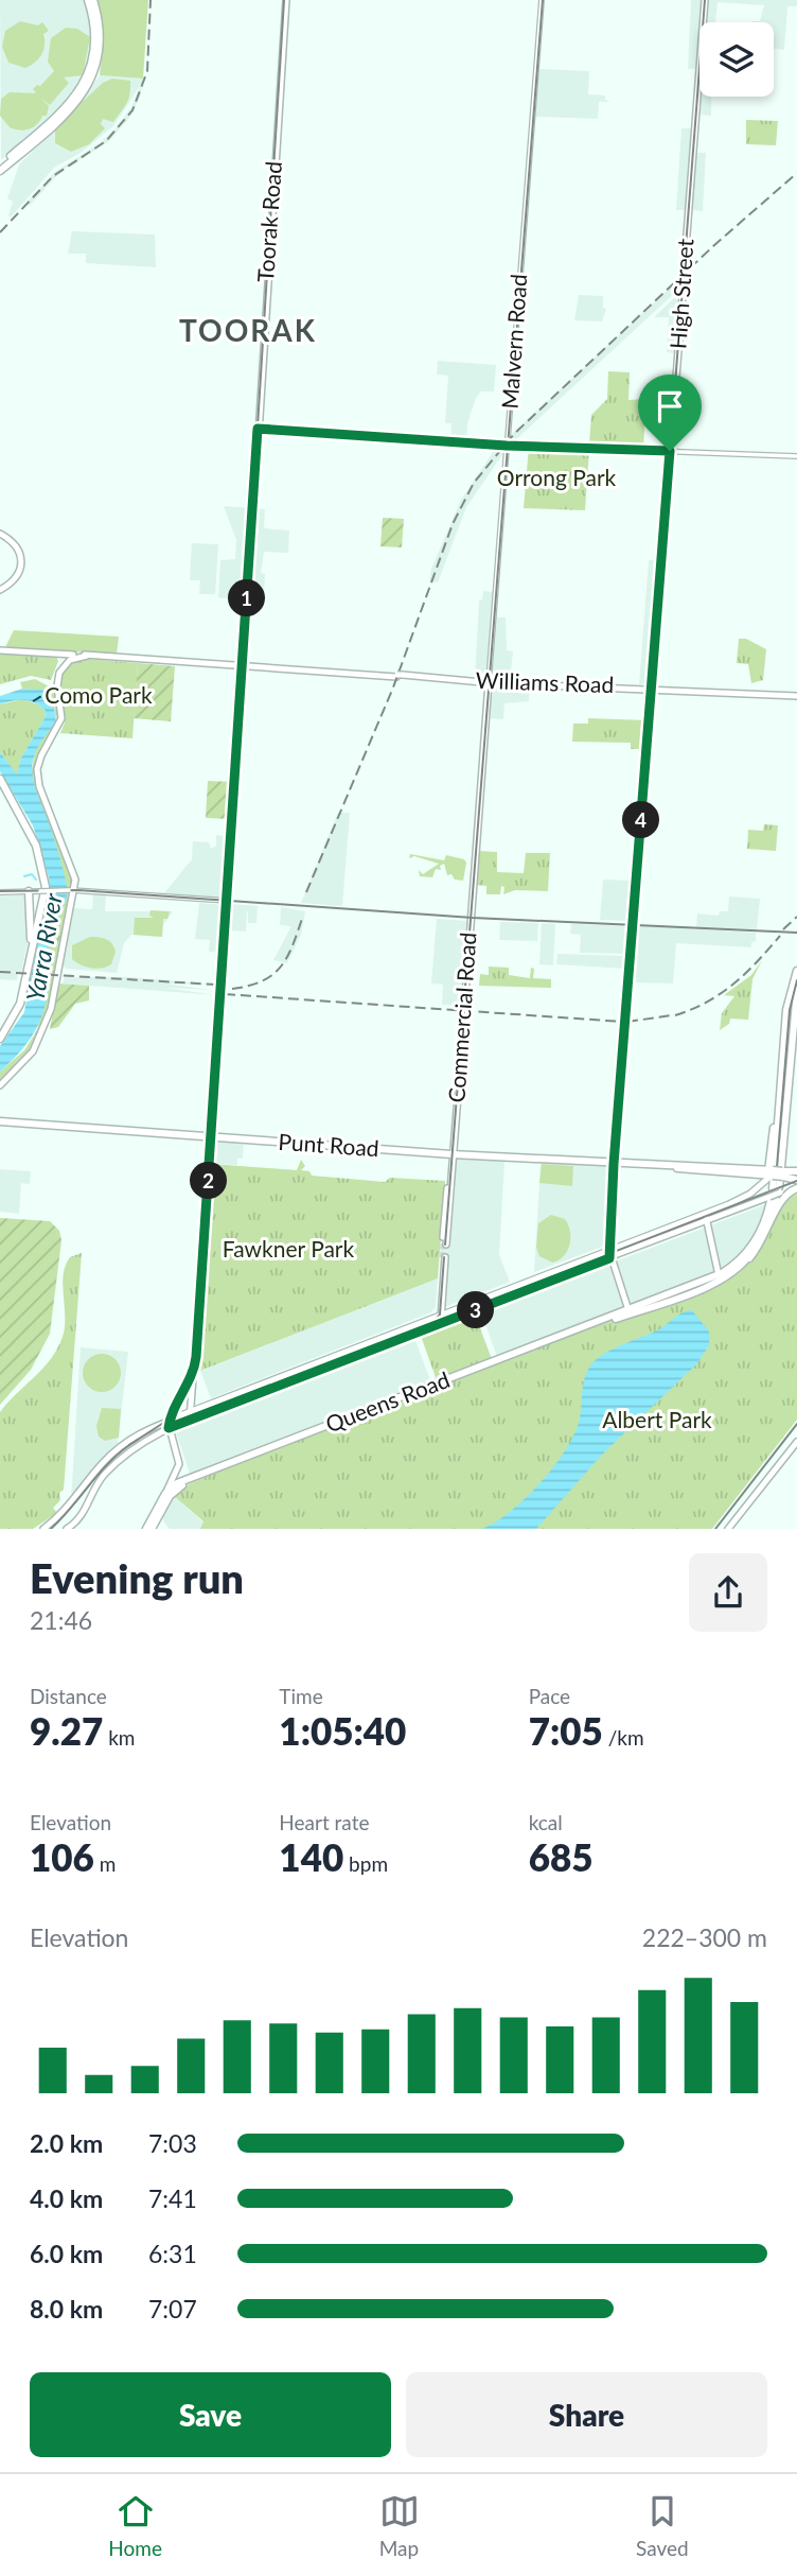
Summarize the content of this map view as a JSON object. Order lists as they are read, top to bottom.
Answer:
{
  "streets": {
    "highway": ["Punt Road", "Queens Road"],
    "main road": [
      "Toorak Road",
      "High Street",
      "Malvern Road",
      "Williams Road",
      "Commercial Road"
    ]
  },
  "crossings": [
    ["Toorak Road", "Williams Road"],
    ["Toorak Road", "Punt Road"],
    ["High Street", "Williams Road"],
    ["High Street", "Punt Road"],
    ["Malvern Road", "Williams Road"],
    ["Malvern Road", "Commercial Road"],
    ["Commercial Road", "Punt Road"],
    ["Punt Road", "Queens Road"]
  ],
  "districts": ["TOORAK"],
  "water": ["Yarra River"],
  "parks": [
    "Orrong Park",
    "Como Park",
    "Fawkner Park",
    "Albert Park"
  ],
  "page": {
    "pins": [
      "1",
      "4",
      "2",
      "3"
    ],
    "heading": ["Evening run", "21:46"],
    "stats": [
      ["Distance", "9.27 km"],
      ["Time", "1:05:40"],
      ["Pace", "7:05 /km"],
      ["Elevation", "106 m"],
      ["Heart rate", "140 bpm"],
      ["kcal", "685"]
    ],
    "chart": ["Elevation", "222–300 m"],
    "list": [
      {
        "name": "2.0 km",
        "note": "7:03"
      },
      {
        "name": "4.0 km",
        "note": "7:41"
      },
      {
        "name": "6.0 km",
        "note": "6:31"
      },
      {
        "name": "8.0 km",
        "note": "7:07"
      }
    ],
    "buttons": ["Save", "Share"],
    "tabs": ["Home", "Map", "Saved"]
  }
}
